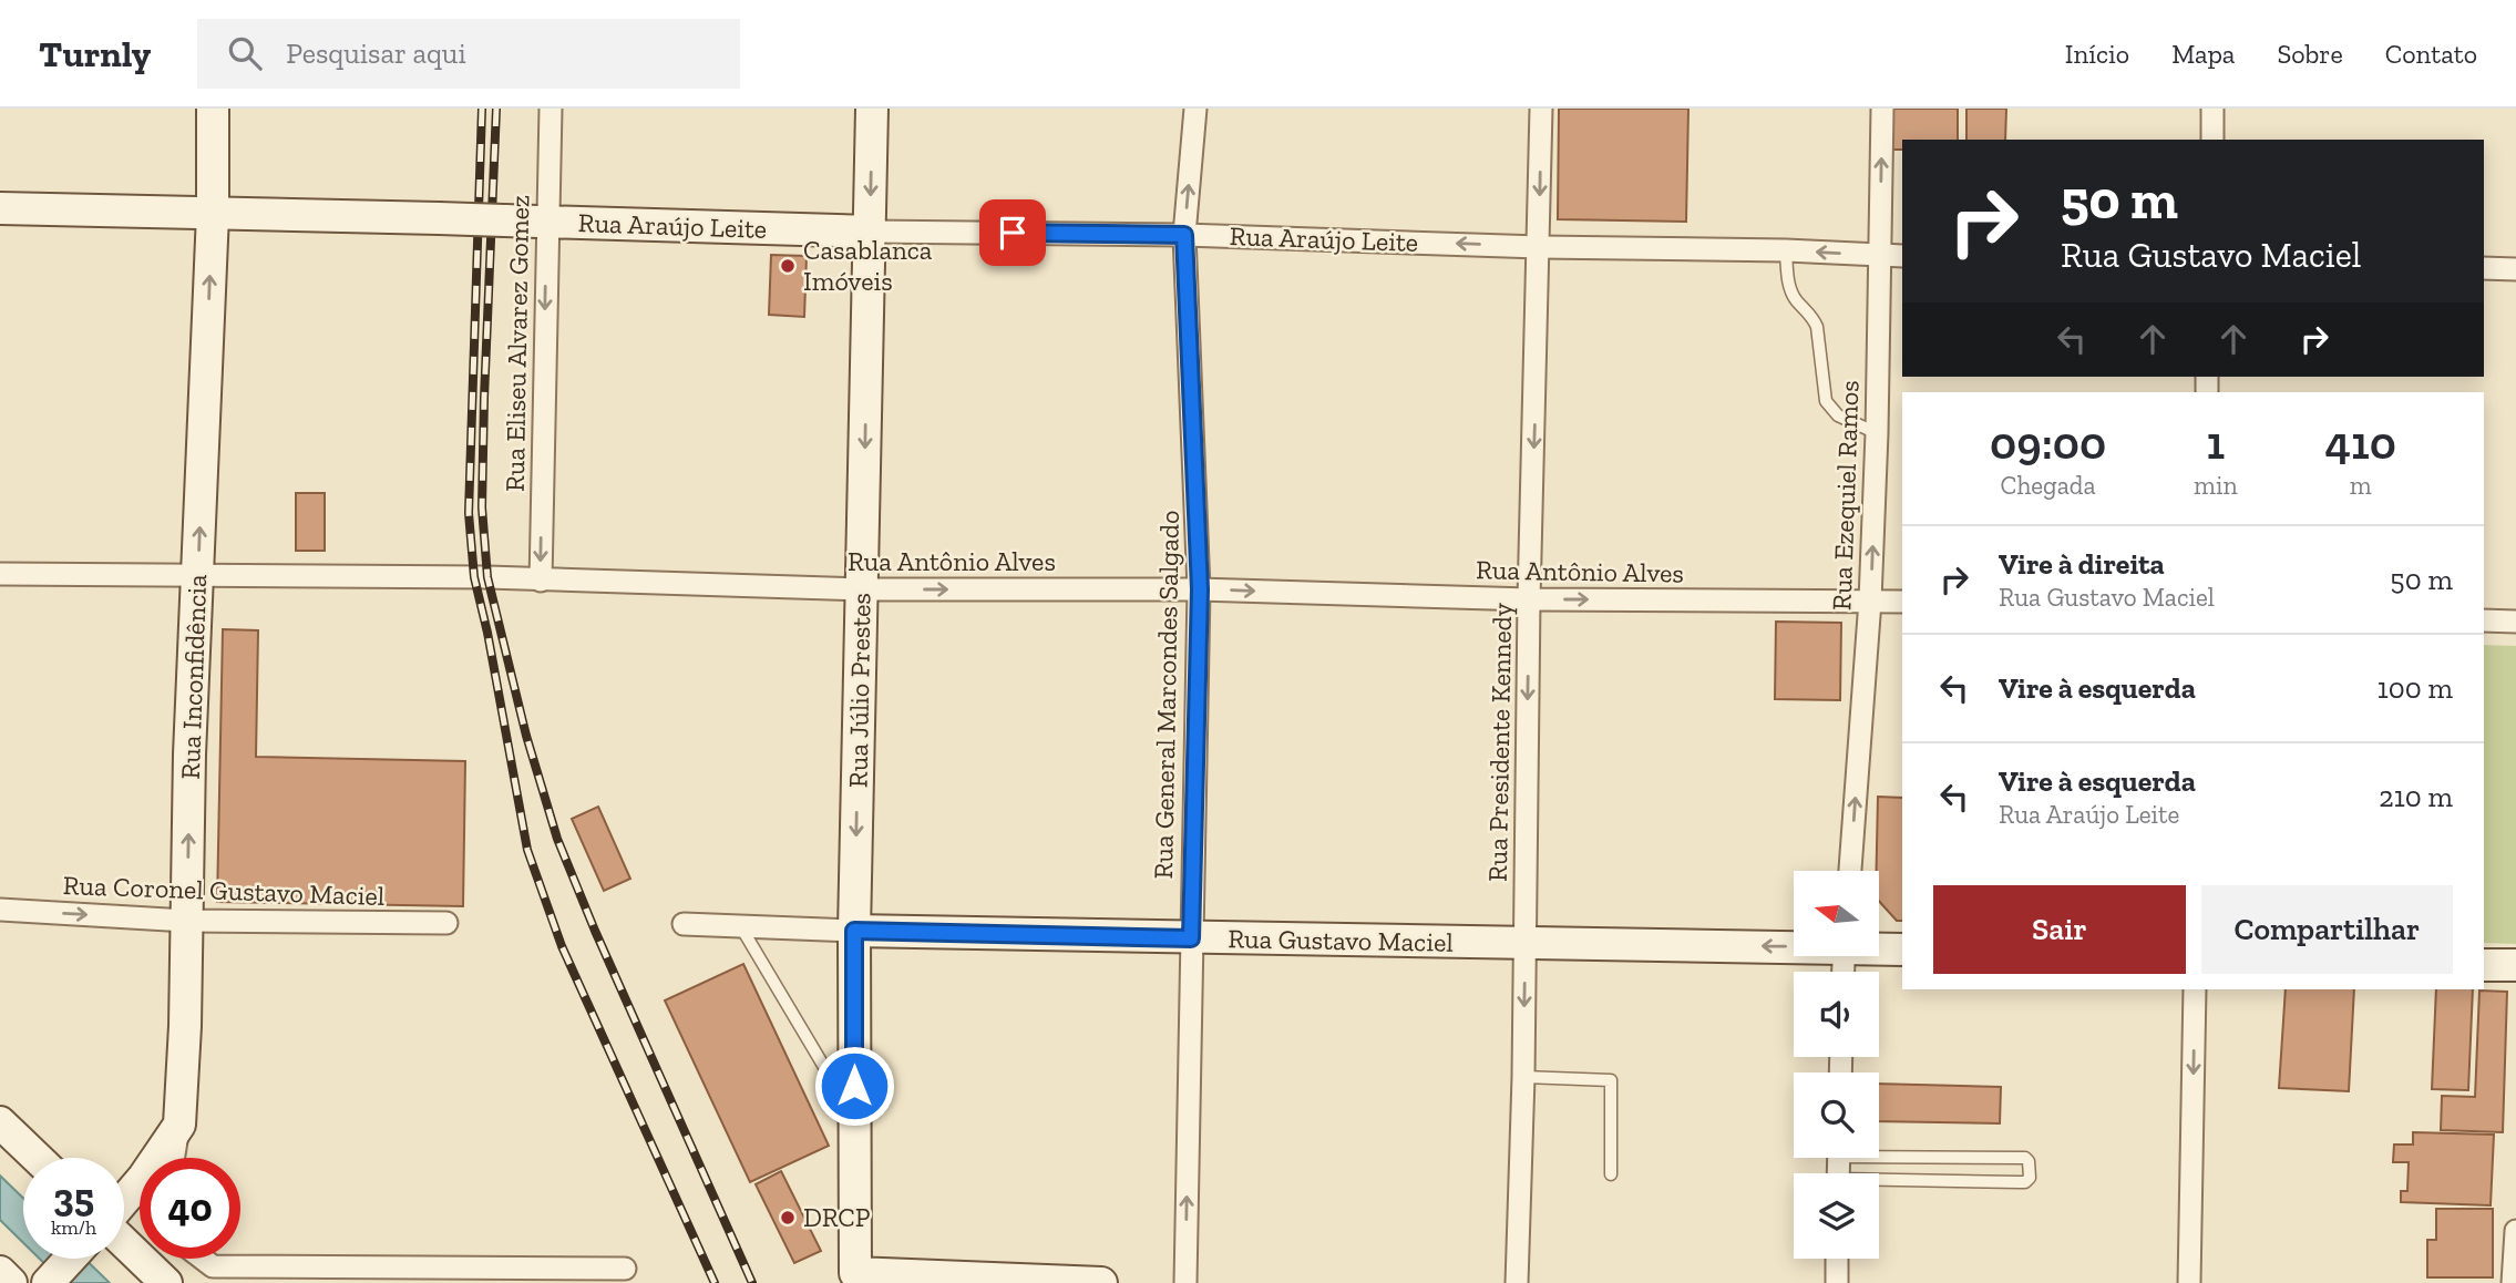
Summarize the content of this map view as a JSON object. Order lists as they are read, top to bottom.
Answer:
{
  "streets": {
    "street": [
      "Rua Araújo Leite",
      "Rua Eliseu Alvarez Gomez",
      "Rua Ezequiel Ramos",
      "Rua Antônio Alves",
      "Rua Inconfidência",
      "Rua Júlio Prestes",
      "Rua General Marcondes Salgado",
      "Rua Presidente Kennedy",
      "Rua Coronel Gustavo Maciel",
      "Rua Gustavo Maciel"
    ]
  },
  "crossings": [
    ["Rua Araújo Leite", "Rua Eliseu Alvarez Gomez"],
    ["Rua Araújo Leite", "Rua Ezequiel Ramos"],
    ["Rua Araújo Leite", "Rua Inconfidência"],
    ["Rua Araújo Leite", "Rua Júlio Prestes"],
    ["Rua Araújo Leite", "Rua General Marcondes Salgado"],
    ["Rua Araújo Leite", "Rua Presidente Kennedy"],
    ["Rua Eliseu Alvarez Gomez", "Rua Antônio Alves"],
    ["Rua Ezequiel Ramos", "Rua Antônio Alves"],
    ["Rua Antônio Alves", "Rua Inconfidência"],
    ["Rua Antônio Alves", "Rua Júlio Prestes"],
    ["Rua Antônio Alves", "Rua General Marcondes Salgado"],
    ["Rua Antônio Alves", "Rua Presidente Kennedy"],
    ["Rua Inconfidência", "Rua Coronel Gustavo Maciel"],
    ["Rua Júlio Prestes", "Rua Gustavo Maciel"],
    ["Rua General Marcondes Salgado", "Rua Gustavo Maciel"],
    ["Rua Presidente Kennedy", "Rua Gustavo Maciel"]
  ],
  "one_way": [
    "Rua Eliseu Alvarez Gomez",
    "Rua Ezequiel Ramos",
    "Rua Antônio Alves",
    "Rua Inconfidência",
    "Rua Júlio Prestes",
    "Rua General Marcondes Salgado",
    "Rua Presidente Kennedy",
    "Rua Coronel Gustavo Maciel"
  ],
  "places": ["Casablanca Imóveis", "DRCP"],
  "north": "left",
  "page": {
    "header": "Turnly",
    "search": "Pesquisar aqui",
    "nav": [
      "Início",
      "Mapa",
      "Sobre",
      "Contato"
    ],
    "turn": ["50 m", "Rua Gustavo Maciel"],
    "eta": [
      "09:00",
      "Chegada",
      "1",
      "min",
      "410",
      "m"
    ],
    "list": [
      {
        "name": "Vire à direita",
        "note": "Rua Gustavo Maciel",
        "value": "50 m"
      },
      {
        "name": "Vire à esquerda",
        "value": "100 m"
      },
      {
        "name": "Vire à esquerda",
        "note": "Rua Araújo Leite",
        "value": "210 m"
      }
    ],
    "buttons": ["Sair", "Compartilhar"],
    "speed": "35 km/h",
    "limit": "40"
  }
}
